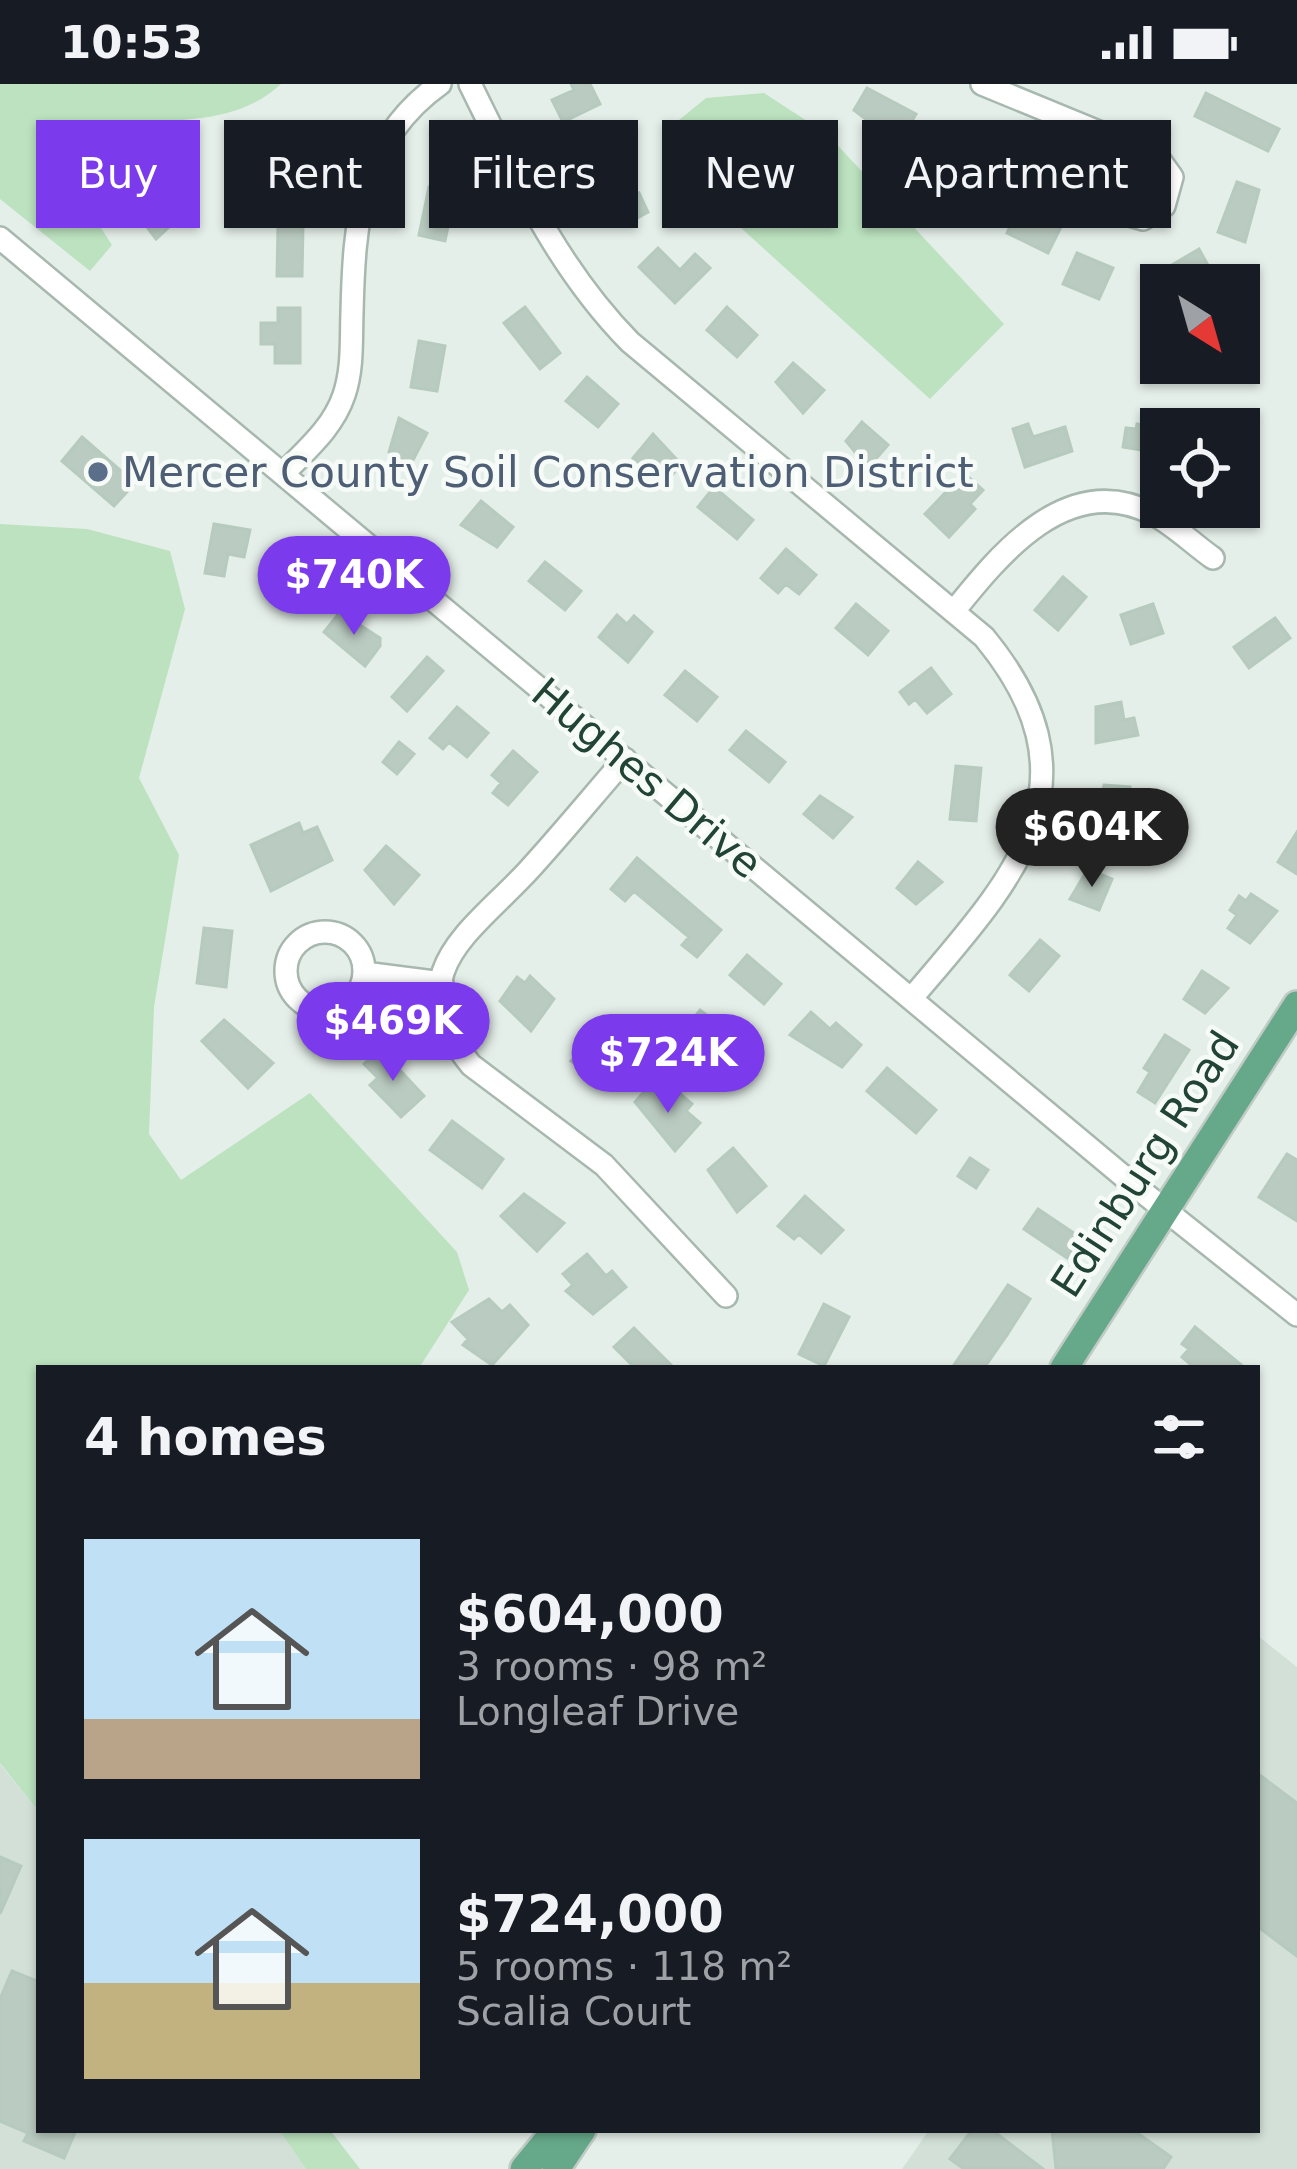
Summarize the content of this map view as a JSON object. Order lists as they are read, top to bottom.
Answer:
{
  "streets": {
    "main road": ["Edinburg Road"],
    "street": ["Hughes Drive"]
  },
  "crossings": [
    ["Hughes Drive", "Edinburg Road"]
  ],
  "places": ["Mercer County Soil Conservation District"],
  "north": "bottom right",
  "page": {
    "status": "10:53",
    "chip": [
      "Buy",
      "Rent",
      "Filters",
      "New",
      "Apartment"
    ],
    "price": [
      "$740K",
      "$604K",
      "$469K",
      "$724K"
    ],
    "heading": "4 homes",
    "list": [
      {
        "name": "$604,000",
        "note": "3 rooms · 98 m² · Longleaf Drive"
      },
      {
        "name": "$724,000",
        "note": "5 rooms · 118 m² · Scalia Court"
      }
    ]
  }
}
